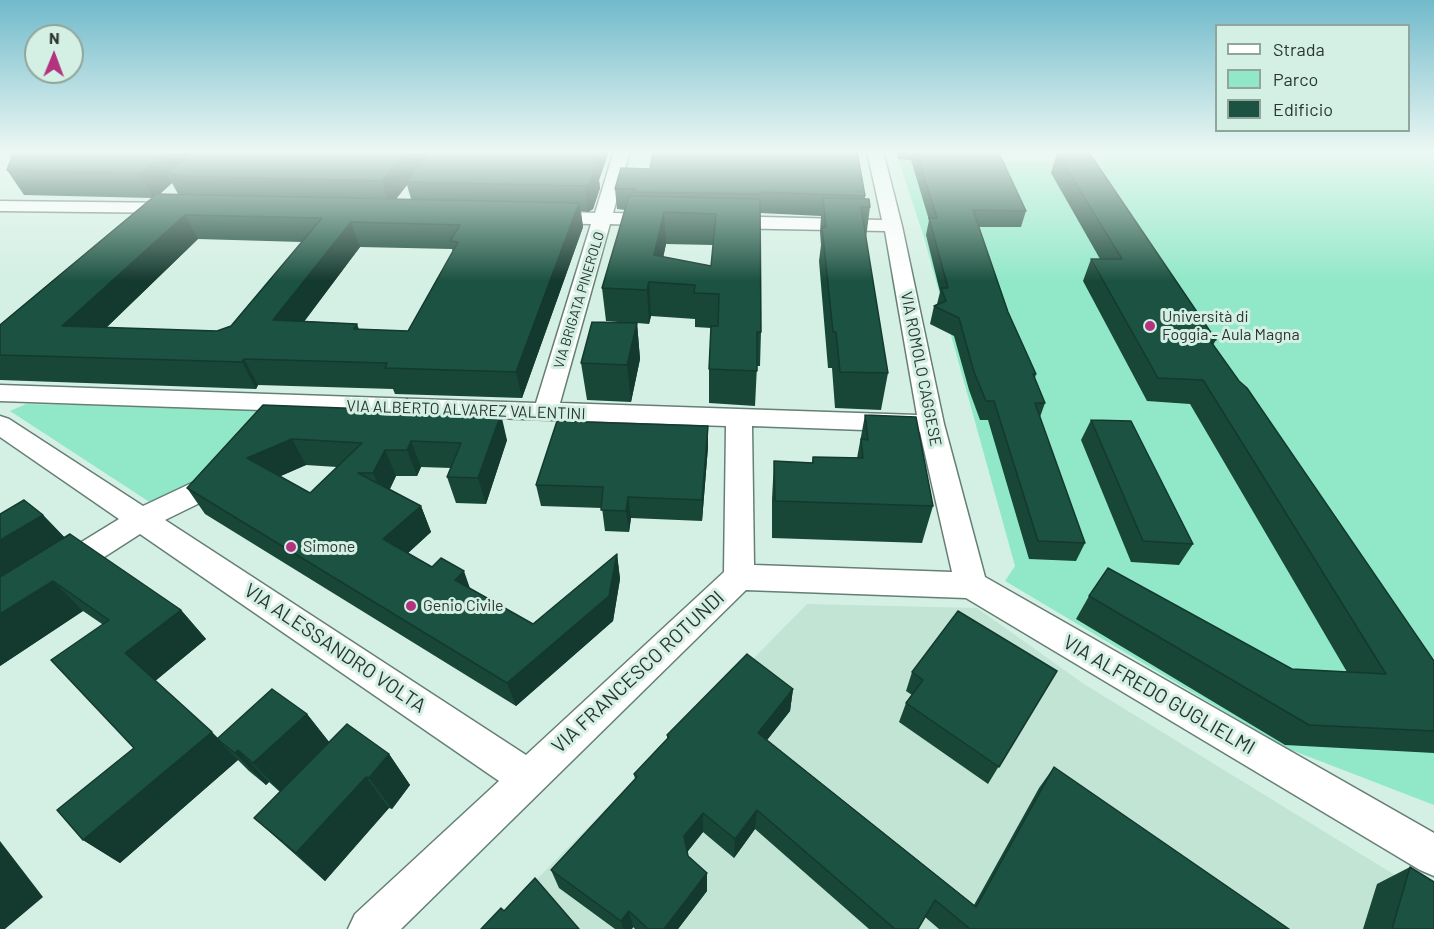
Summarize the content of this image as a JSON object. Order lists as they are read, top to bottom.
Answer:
{
  "streets": {
    "street": [
      "VIA BRIGATA PINEROLO",
      "VIA ROMOLO CAGGESE",
      "VIA ALBERTO ALVAREZ VALENTINI",
      "VIA ALESSANDRO VOLTA",
      "VIA FRANCESCO ROTUNDI",
      "VIA ALFREDO GUGLIELMI"
    ]
  },
  "crossings": [
    ["VIA BRIGATA PINEROLO", "VIA ALBERTO ALVAREZ VALENTINI"],
    ["VIA ROMOLO CAGGESE", "VIA ALBERTO ALVAREZ VALENTINI"],
    ["VIA ROMOLO CAGGESE", "VIA ALFREDO GUGLIELMI"],
    ["VIA ALESSANDRO VOLTA", "VIA FRANCESCO ROTUNDI"]
  ],
  "places": ["Università di Foggia - Aula Magna", "Simone", "Genio Civile"],
  "legend": ["Strada", "Parco", "Edificio"],
  "north": "top"
}
